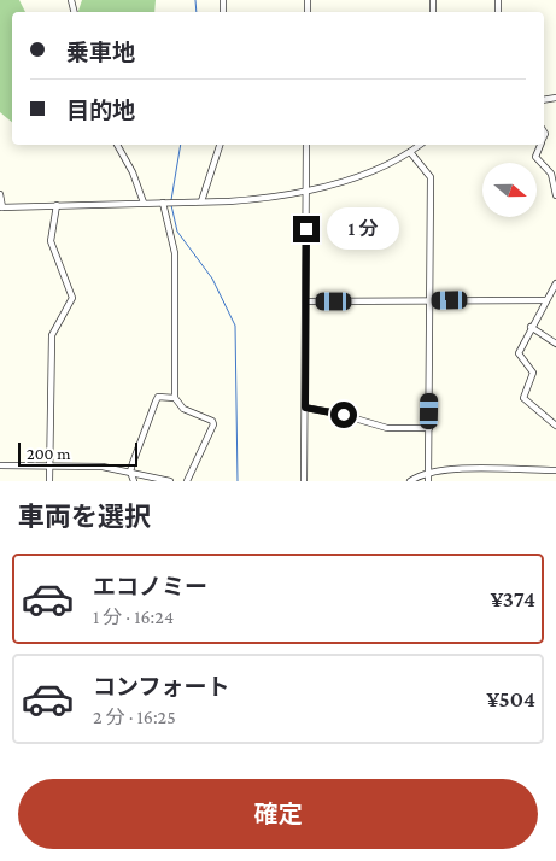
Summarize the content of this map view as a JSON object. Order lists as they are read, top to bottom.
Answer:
{
  "scale_bar": "200 m",
  "north": "right",
  "page": {
    "banner": ["乗車地", "目的地"],
    "bubble": "1 分",
    "scale": "200 m",
    "heading": "車両を選択",
    "list": [
      {
        "name": "エコノミー",
        "note": "1 分 · 16:24",
        "value": "¥374"
      },
      {
        "name": "コンフォート",
        "note": "2 分 · 16:25",
        "value": "¥504"
      }
    ],
    "buttons": "確定"
  }
}
